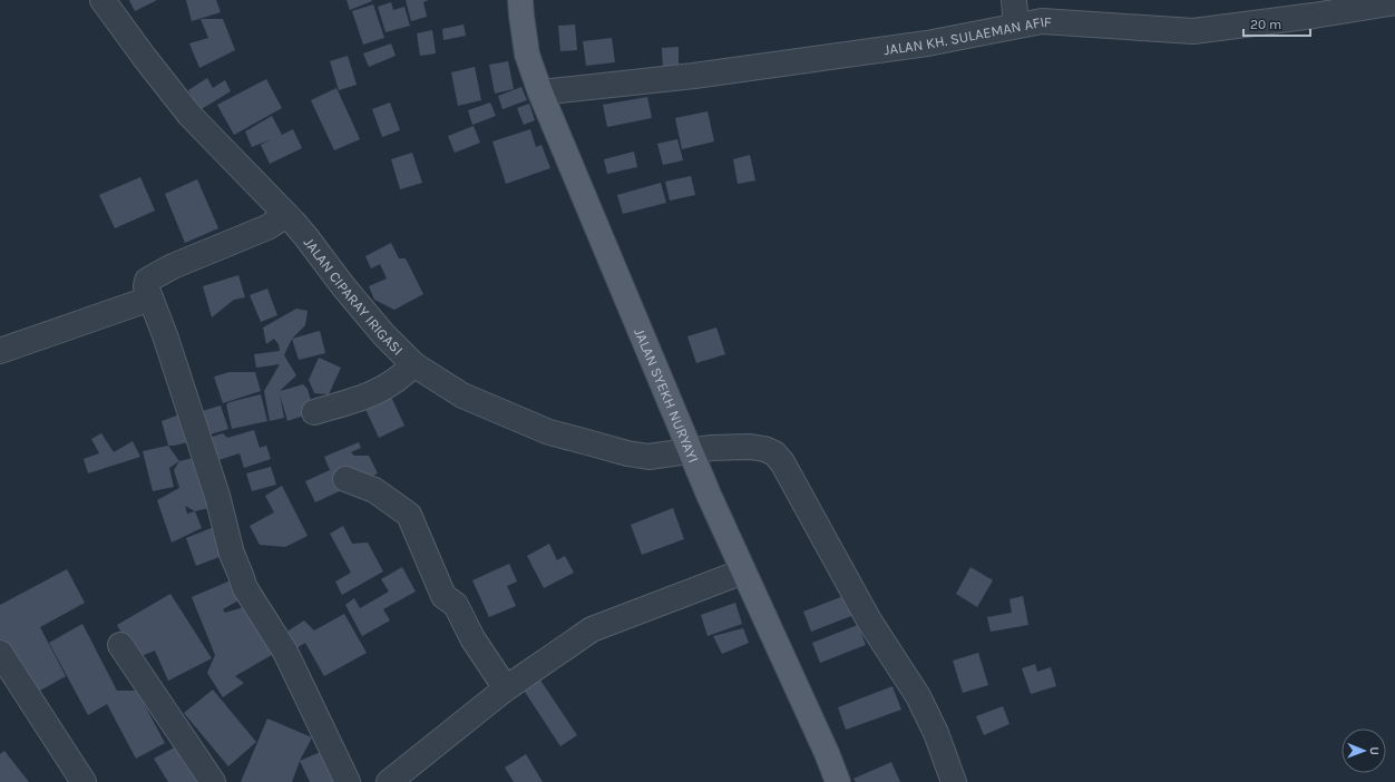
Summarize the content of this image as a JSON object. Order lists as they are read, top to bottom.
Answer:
{
  "streets": {
    "main road": ["JALAN SYEKH NURYAYI"],
    "street": ["JALAN KH. SULAEMAN AFIF", "JALAN CIPARAY IRIGASI"]
  },
  "crossings": [
    ["JALAN KH. SULAEMAN AFIF", "JALAN SYEKH NURYAYI"],
    ["JALAN CIPARAY IRIGASI", "JALAN SYEKH NURYAYI"]
  ],
  "scale_bar": "20 m",
  "north": "right"
}
